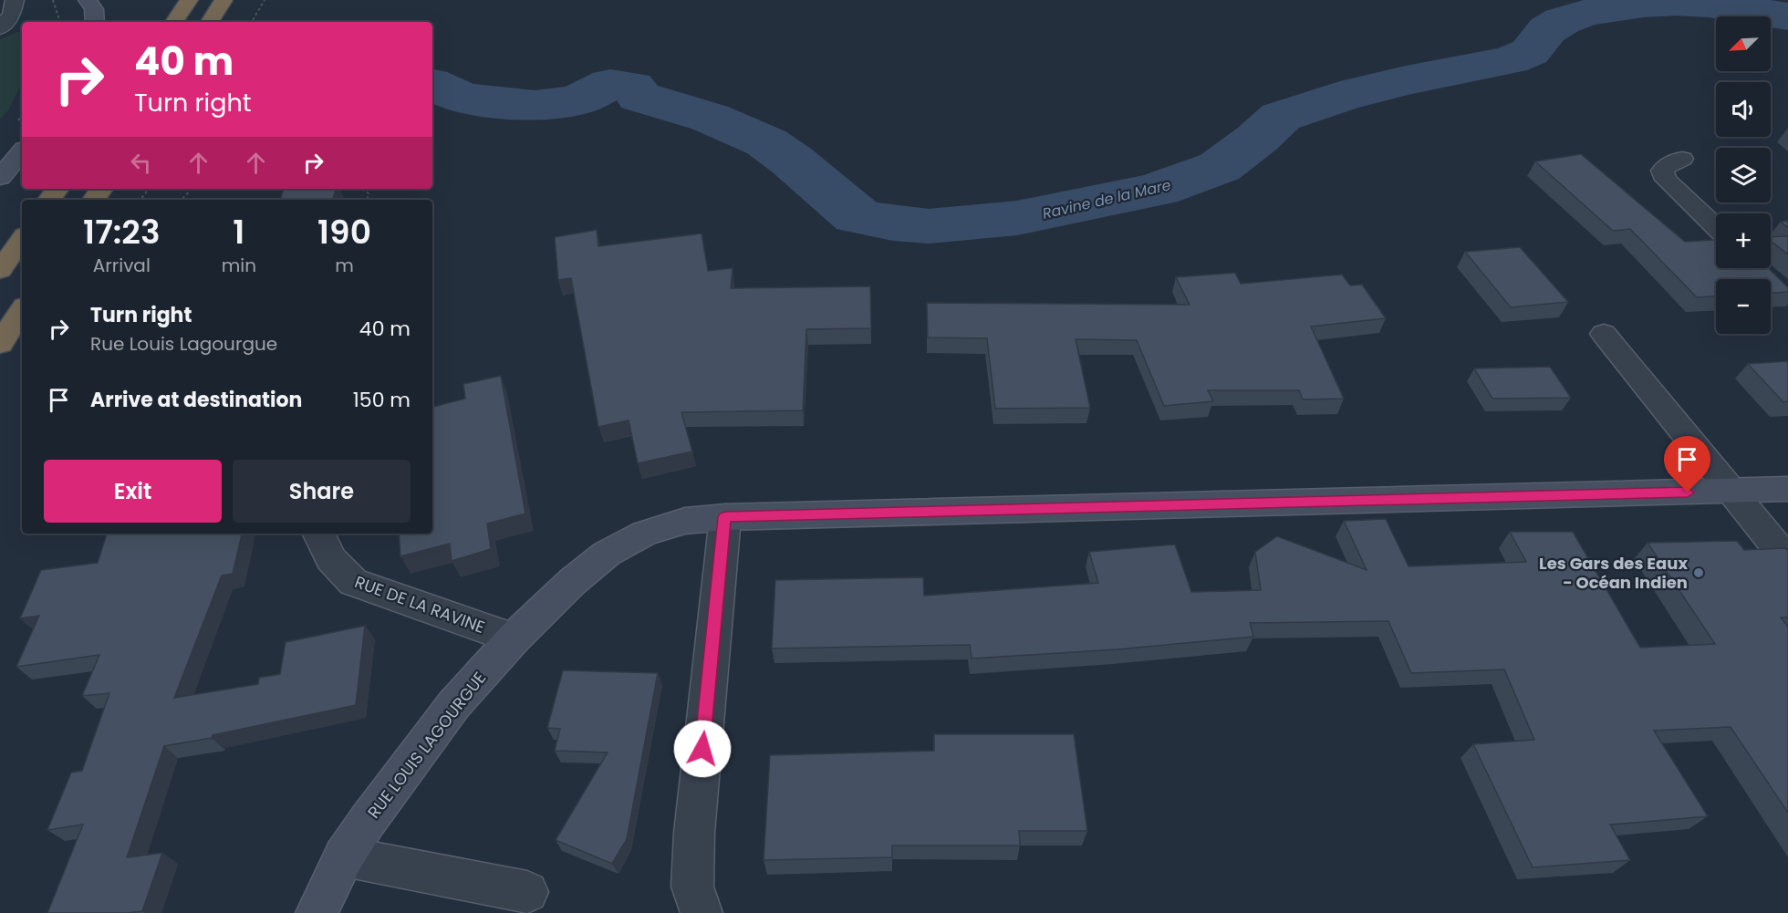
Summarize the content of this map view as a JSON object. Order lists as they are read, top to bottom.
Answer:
{
  "streets": {
    "main road": ["RUE LOUIS LAGOURGUE"],
    "street": ["RUE DE LA RAVINE"]
  },
  "crossings": [
    ["RUE DE LA RAVINE", "RUE LOUIS LAGOURGUE"]
  ],
  "water": ["Ravine de la Mare"],
  "places": ["Les Gars des Eaux - Océan Indien"],
  "north": "bottom left",
  "page": {
    "map_buttons": ["+", "−"],
    "turn": ["40 m", "Turn right"],
    "eta": [
      "17:23",
      "Arrival",
      "1",
      "min",
      "190",
      "m"
    ],
    "list": [
      {
        "name": "Turn right",
        "note": "Rue Louis Lagourgue",
        "value": "40 m"
      },
      {
        "name": "Arrive at destination",
        "value": "150 m"
      }
    ],
    "buttons": ["Exit", "Share"]
  }
}
